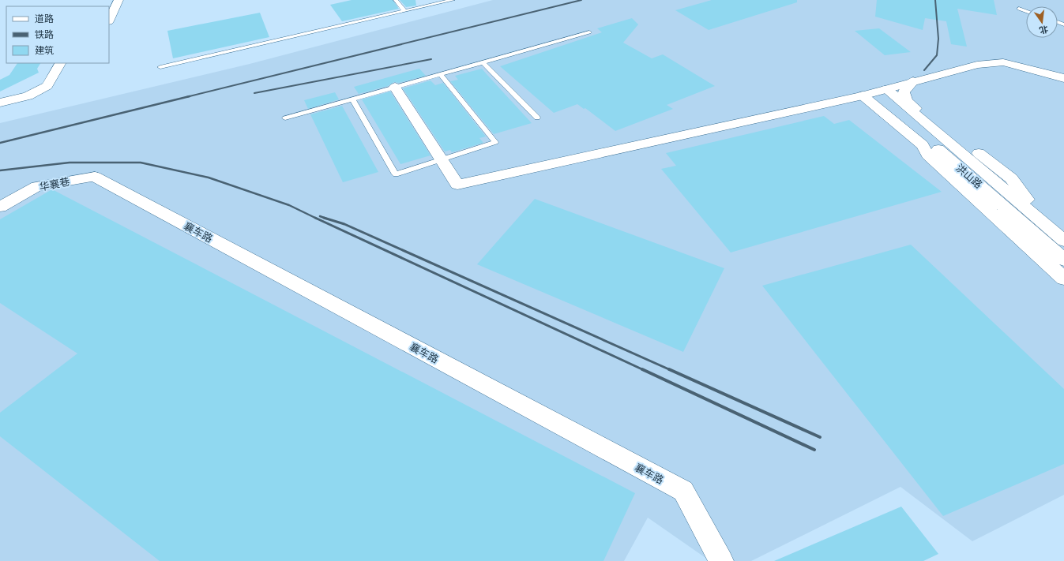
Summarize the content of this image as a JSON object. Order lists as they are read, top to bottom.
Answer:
{
  "streets": {
    "street": ["洪山路", "华襄巷", "襄车路"]
  },
  "crossings": [
    ["华襄巷", "襄车路"]
  ],
  "legend": ["道路", "铁路", "建筑"],
  "north": "bottom"
}
